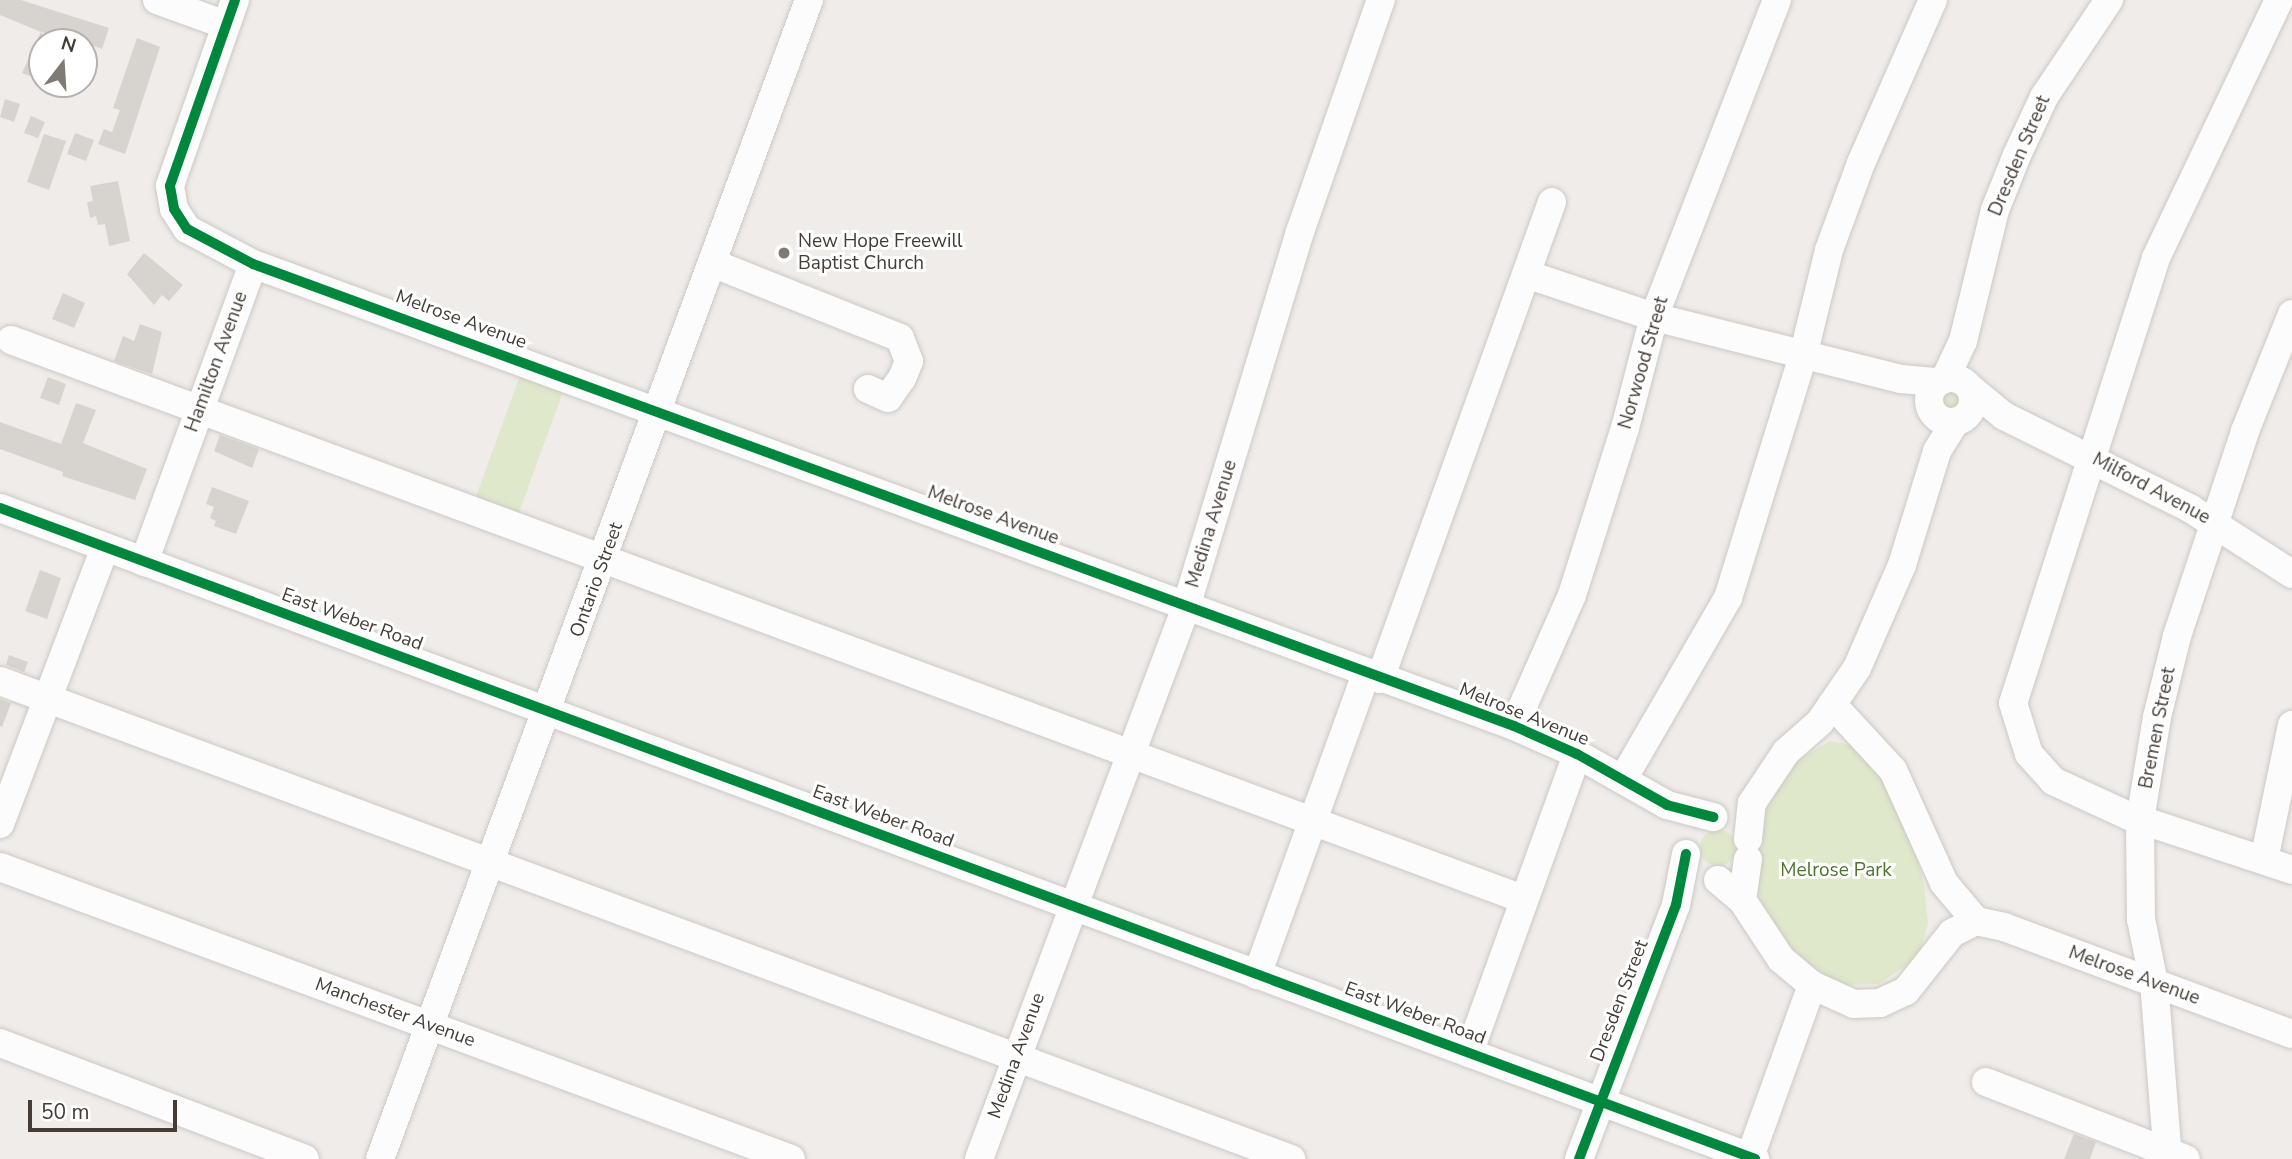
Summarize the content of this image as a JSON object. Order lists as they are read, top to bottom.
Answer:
{
  "streets": {
    "street": [
      "Dresden Street",
      "Melrose Avenue",
      "Hamilton Avenue",
      "Norwood Street",
      "Milford Avenue",
      "Medina Avenue",
      "Ontario Street",
      "East Weber Road",
      "Bremen Street",
      "Manchester Avenue"
    ]
  },
  "crossings": [
    ["Dresden Street", "Melrose Avenue"],
    ["Dresden Street", "Milford Avenue"],
    ["Dresden Street", "East Weber Road"],
    ["Melrose Avenue", "Hamilton Avenue"],
    ["Melrose Avenue", "Norwood Street"],
    ["Melrose Avenue", "Medina Avenue"],
    ["Melrose Avenue", "Ontario Street"],
    ["Melrose Avenue", "Bremen Street"],
    ["Hamilton Avenue", "East Weber Road"],
    ["Norwood Street", "Milford Avenue"],
    ["Milford Avenue", "Bremen Street"],
    ["Medina Avenue", "East Weber Road"],
    ["Ontario Street", "East Weber Road"],
    ["Ontario Street", "Manchester Avenue"]
  ],
  "parks": ["Melrose Park"],
  "places": ["New Hope Freewill Baptist Church"],
  "scale_bar": "50 m",
  "north": "top"
}
